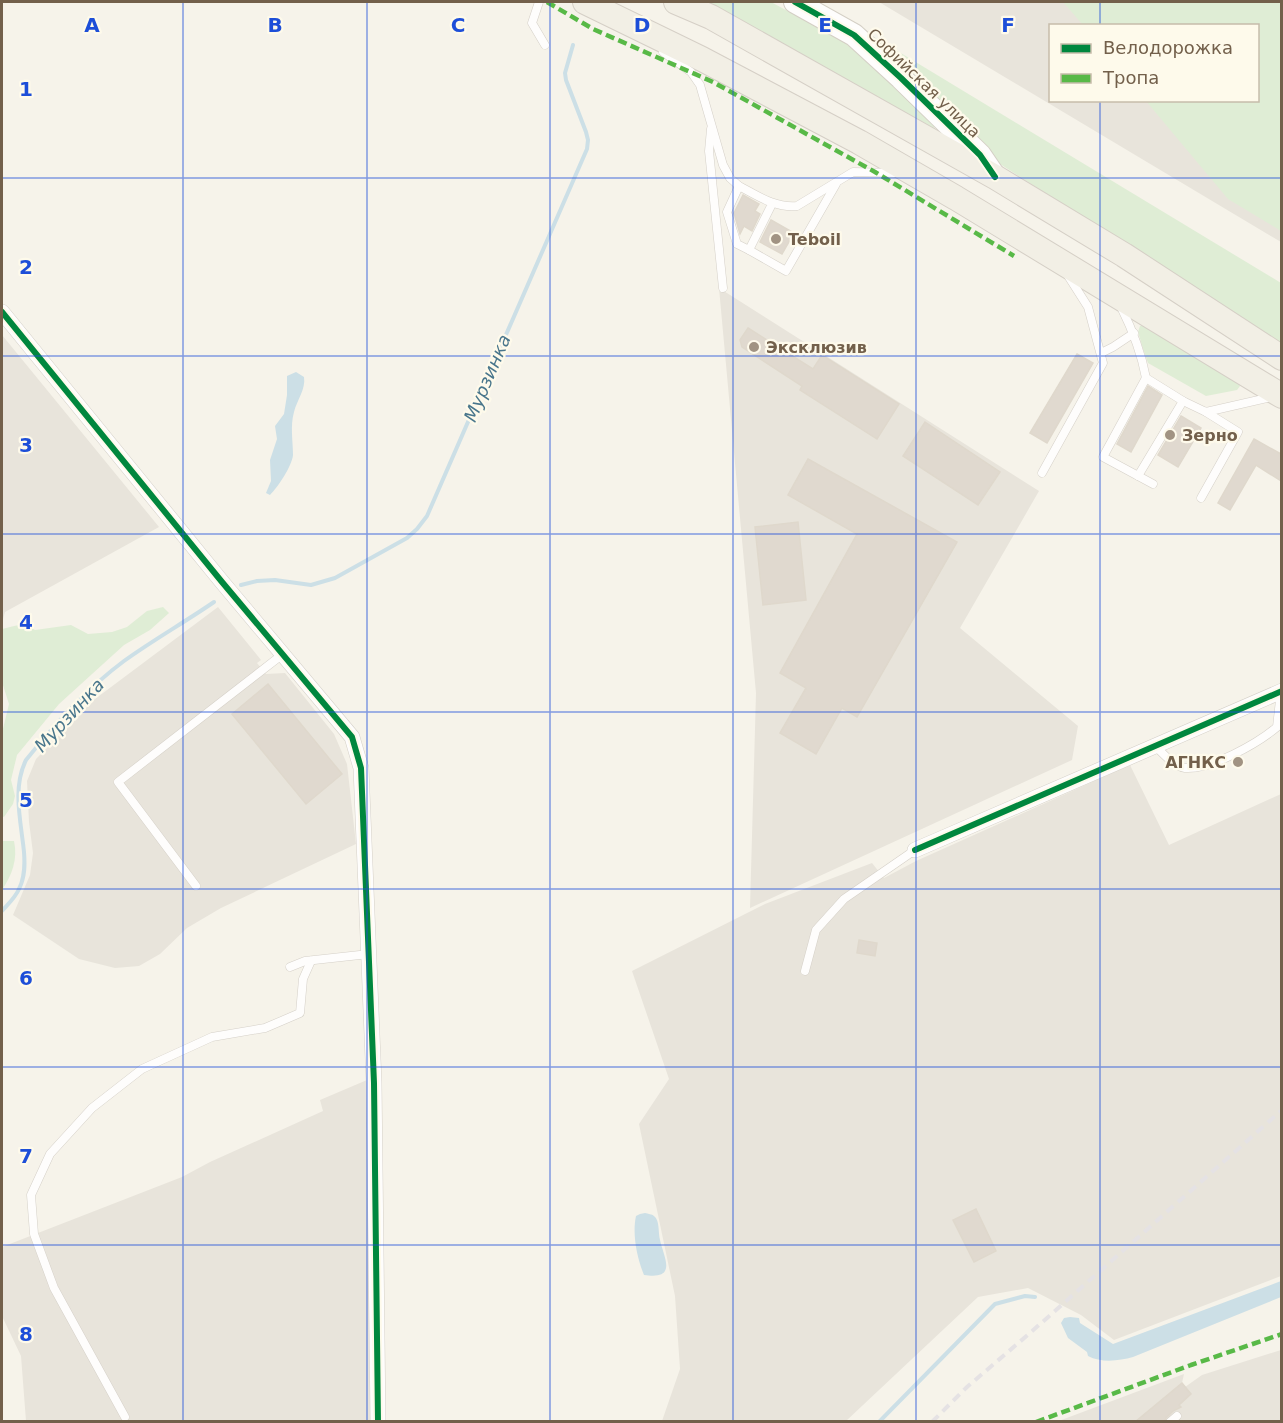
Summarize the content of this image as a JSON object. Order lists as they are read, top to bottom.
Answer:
{
  "streets": {
    "main road": ["Софийская улица"]
  },
  "water": ["Мурзинка"],
  "places": [
    "Teboil",
    "Эксклюзив",
    "Зерно",
    "АГНКС"
  ],
  "legend": ["Велодорожка", "Тропа"],
  "grid": {
    "columns": [
      "A",
      "B",
      "C",
      "D",
      "E",
      "F"
    ],
    "rows": [
      "1",
      "2",
      "3",
      "4",
      "5",
      "6",
      "7",
      "8"
    ]
  }
}
